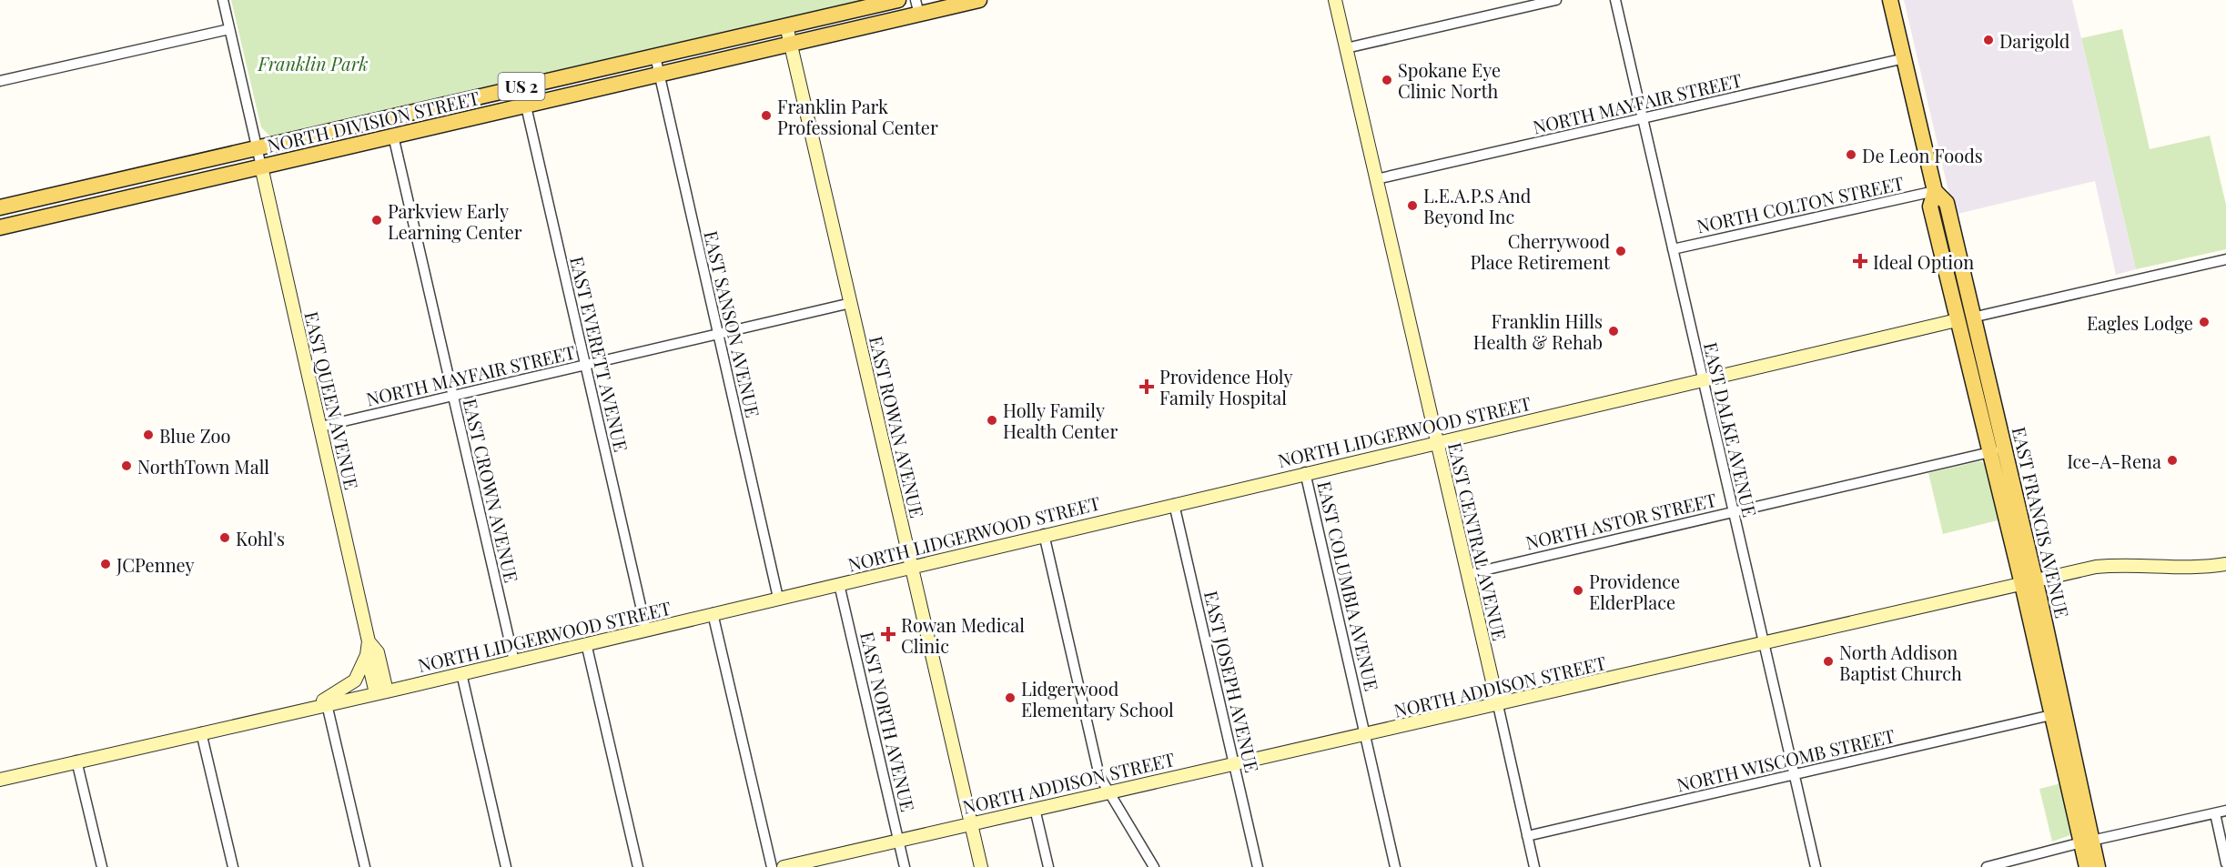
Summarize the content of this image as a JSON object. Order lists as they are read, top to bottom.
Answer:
{
  "streets": {
    "main road": ["US 2", "NORTH DIVISION STREET", "EAST FRANCIS AVENUE"],
    "street": [
      "NORTH MAYFAIR STREET",
      "NORTH COLTON STREET",
      "EAST SANSON AVENUE",
      "EAST EVERETT AVENUE",
      "EAST QUEEN AVENUE",
      "EAST ROWAN AVENUE",
      "EAST DALKE AVENUE",
      "NORTH LIDGERWOOD STREET",
      "EAST CROWN AVENUE",
      "NORTH ASTOR STREET",
      "EAST CENTRAL AVENUE",
      "EAST COLUMBIA AVENUE",
      "EAST JOSEPH AVENUE",
      "NORTH ADDISON STREET",
      "EAST NORTH AVENUE",
      "NORTH WISCOMB STREET"
    ]
  },
  "crossings": [
    ["NORTH MAYFAIR STREET", "EAST SANSON AVENUE"],
    ["NORTH MAYFAIR STREET", "EAST EVERETT AVENUE"],
    ["NORTH MAYFAIR STREET", "EAST QUEEN AVENUE"],
    ["NORTH MAYFAIR STREET", "EAST ROWAN AVENUE"],
    ["NORTH MAYFAIR STREET", "EAST DALKE AVENUE"],
    ["NORTH MAYFAIR STREET", "EAST CROWN AVENUE"],
    ["NORTH MAYFAIR STREET", "EAST FRANCIS AVENUE"],
    ["NORTH MAYFAIR STREET", "EAST CENTRAL AVENUE"],
    ["NORTH DIVISION STREET", "EAST SANSON AVENUE"],
    ["NORTH DIVISION STREET", "EAST EVERETT AVENUE"],
    ["NORTH DIVISION STREET", "EAST QUEEN AVENUE"],
    ["NORTH DIVISION STREET", "EAST ROWAN AVENUE"],
    ["NORTH DIVISION STREET", "EAST CROWN AVENUE"],
    ["NORTH COLTON STREET", "EAST DALKE AVENUE"],
    ["NORTH COLTON STREET", "EAST FRANCIS AVENUE"],
    ["EAST SANSON AVENUE", "NORTH LIDGERWOOD STREET"],
    ["EAST EVERETT AVENUE", "NORTH LIDGERWOOD STREET"],
    ["EAST QUEEN AVENUE", "NORTH LIDGERWOOD STREET"],
    ["EAST ROWAN AVENUE", "NORTH LIDGERWOOD STREET"],
    ["EAST ROWAN AVENUE", "NORTH ADDISON STREET"],
    ["EAST DALKE AVENUE", "NORTH LIDGERWOOD STREET"],
    ["EAST DALKE AVENUE", "NORTH ASTOR STREET"],
    ["EAST DALKE AVENUE", "NORTH ADDISON STREET"],
    ["EAST DALKE AVENUE", "NORTH WISCOMB STREET"],
    ["NORTH LIDGERWOOD STREET", "EAST CROWN AVENUE"],
    ["NORTH LIDGERWOOD STREET", "EAST FRANCIS AVENUE"],
    ["NORTH LIDGERWOOD STREET", "EAST CENTRAL AVENUE"],
    ["NORTH LIDGERWOOD STREET", "EAST COLUMBIA AVENUE"],
    ["NORTH LIDGERWOOD STREET", "EAST JOSEPH AVENUE"],
    ["NORTH LIDGERWOOD STREET", "EAST NORTH AVENUE"],
    ["NORTH ASTOR STREET", "EAST FRANCIS AVENUE"],
    ["NORTH ASTOR STREET", "EAST CENTRAL AVENUE"],
    ["EAST FRANCIS AVENUE", "NORTH ADDISON STREET"],
    ["EAST FRANCIS AVENUE", "NORTH WISCOMB STREET"],
    ["EAST CENTRAL AVENUE", "NORTH ADDISON STREET"],
    ["EAST CENTRAL AVENUE", "NORTH WISCOMB STREET"],
    ["EAST COLUMBIA AVENUE", "NORTH ADDISON STREET"],
    ["EAST JOSEPH AVENUE", "NORTH ADDISON STREET"],
    ["NORTH ADDISON STREET", "EAST NORTH AVENUE"]
  ],
  "parks": ["Franklin Park"],
  "places": {
    "other": [
      "Darigold",
      "Spokane Eye Clinic North",
      "Franklin Park Professional Center",
      "De Leon Foods",
      "L.E.A.P.S And Beyond Inc",
      "Parkview Early Learning Center",
      "Cherrywood Place Retirement",
      "Eagles Lodge",
      "Franklin Hills Health & Rehab",
      "Holly Family Health Center",
      "Blue Zoo",
      "Ice-A-Rena",
      "NorthTown Mall",
      "Kohl's",
      "JCPenney",
      "Providence ElderPlace",
      "North Addison Baptist Church",
      "Lidgerwood Elementary School"
    ],
    "health": ["Ideal Option", "Providence Holy Family Hospital", "Rowan Medical Clinic"]
  }
}
